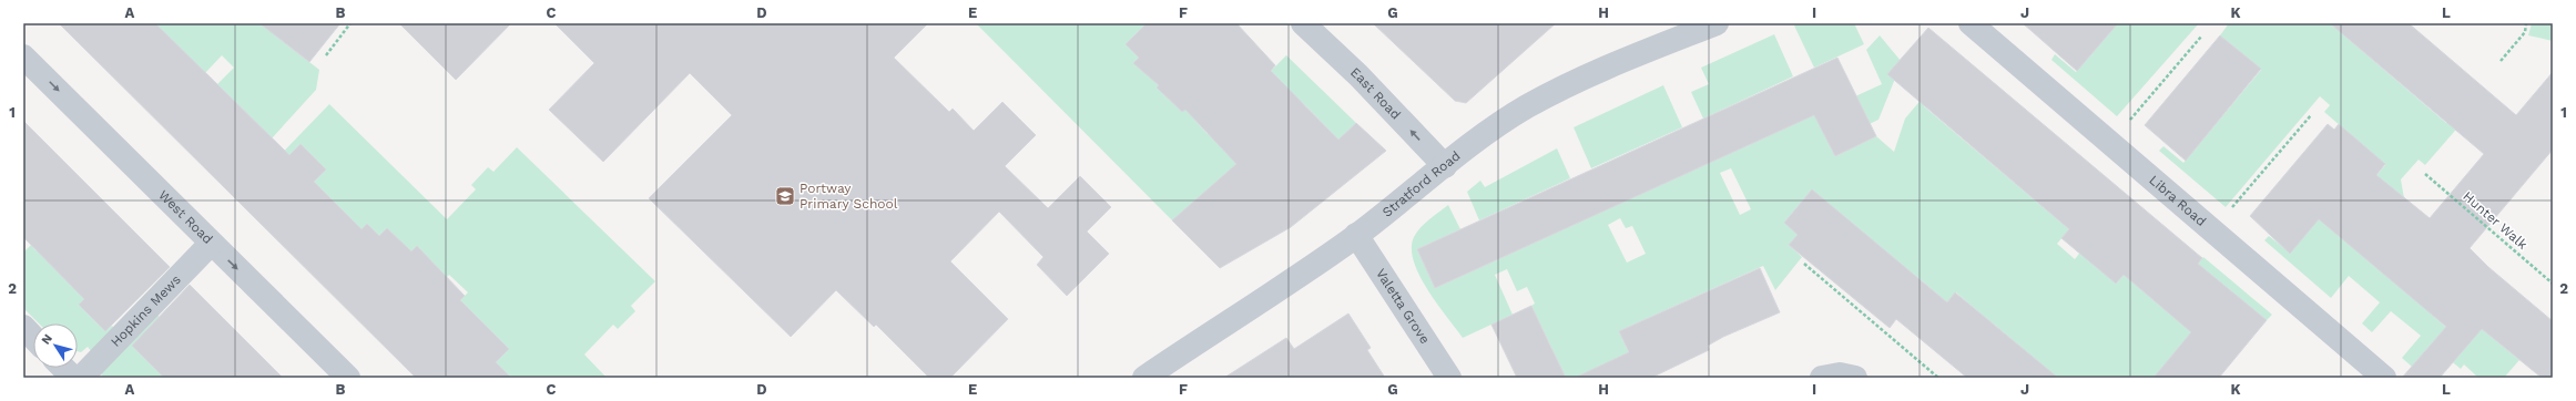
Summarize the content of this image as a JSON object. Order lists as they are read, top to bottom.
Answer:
{
  "streets": {
    "street": [
      "East Road",
      "Stratford Road",
      "Libra Road",
      "West Road",
      "Valetta Grove",
      "Hopkins Mews"
    ],
    "path": ["Hunter Walk"]
  },
  "crossings": [
    ["East Road", "Stratford Road"],
    ["Stratford Road", "Valetta Grove"],
    ["West Road", "Hopkins Mews"]
  ],
  "one_way": ["East Road", "West Road"],
  "places": {
    "school or university": ["Portway Primary School"]
  },
  "north": "top left",
  "grid": {
    "columns": [
      "A",
      "B",
      "C",
      "D",
      "E",
      "F",
      "G",
      "H",
      "I",
      "J",
      "K",
      "L"
    ],
    "rows": ["1", "2"]
  }
}
